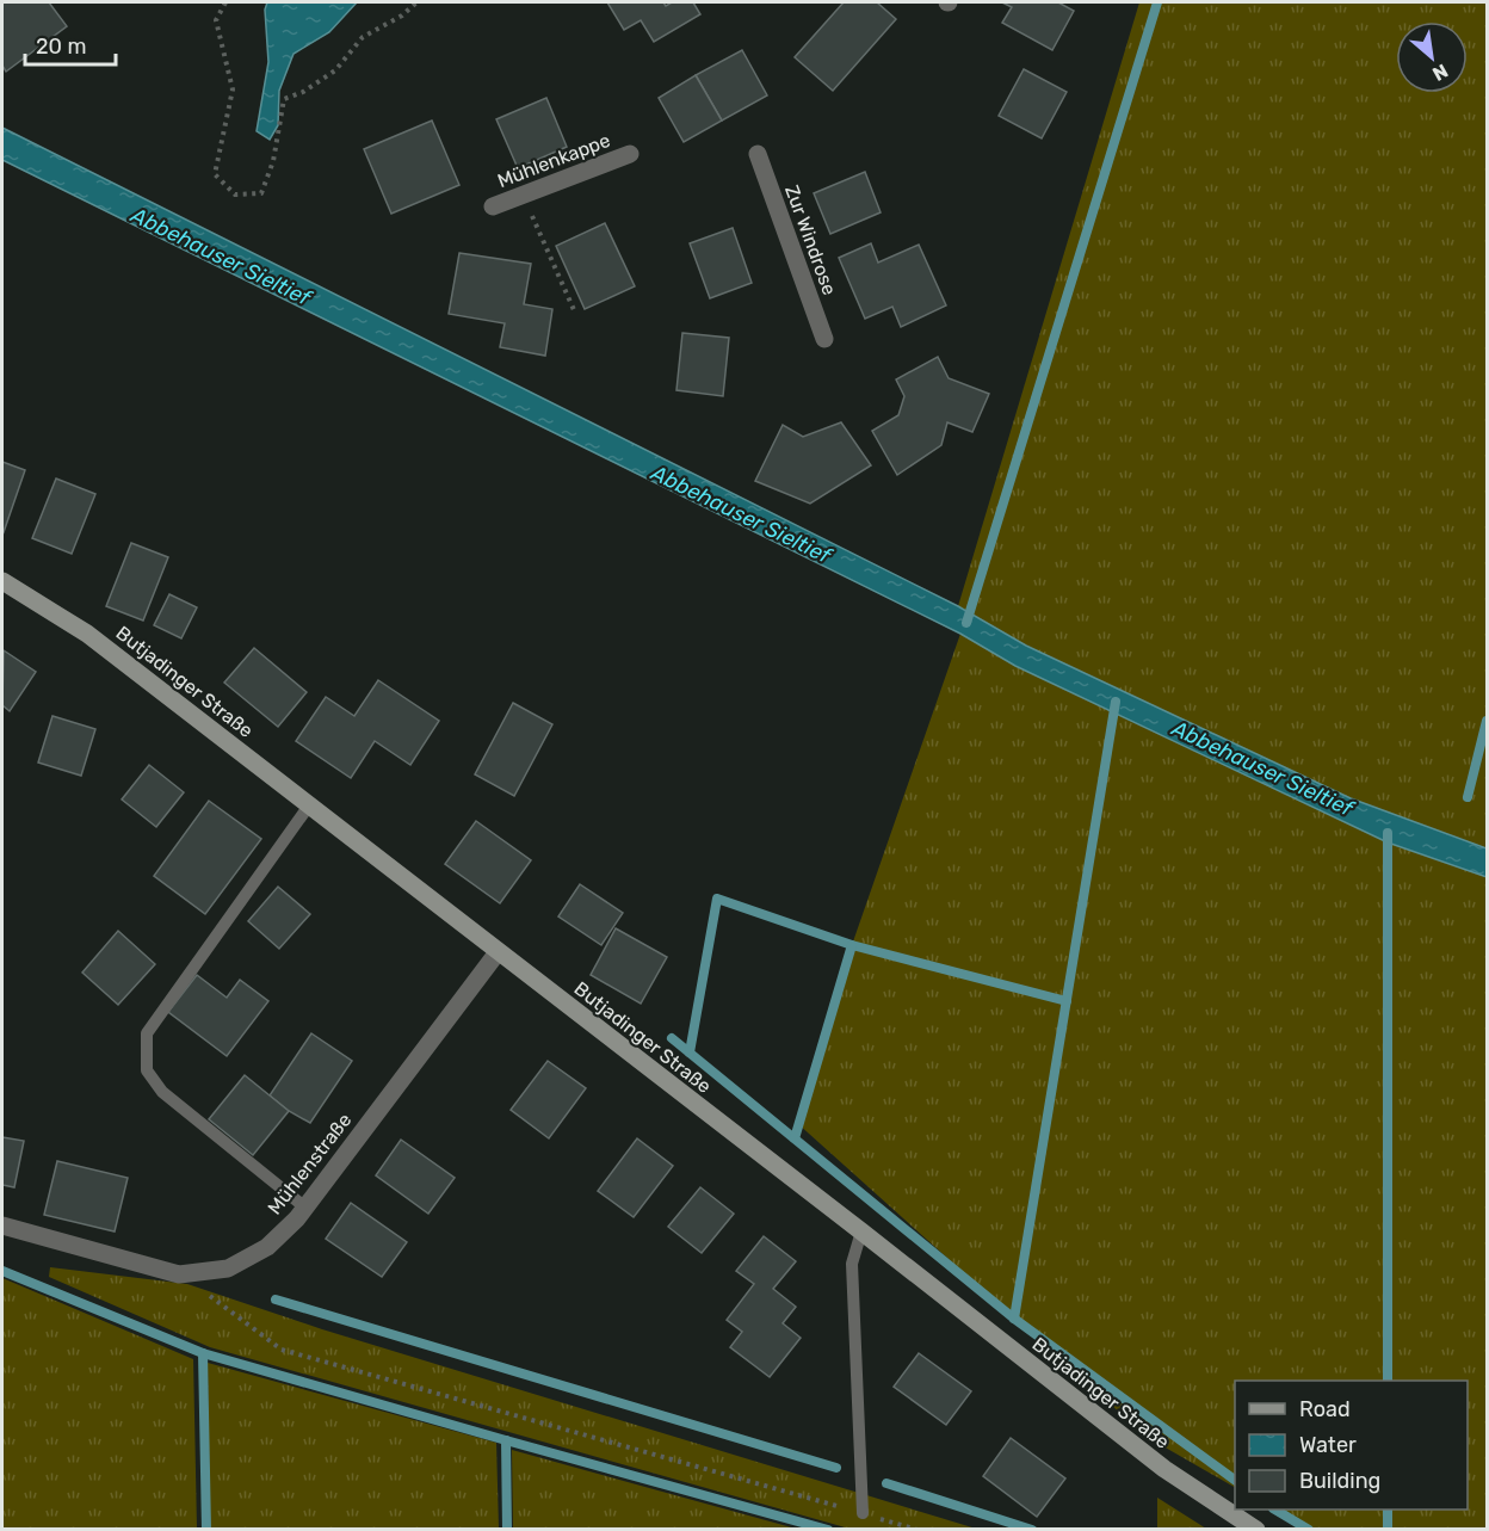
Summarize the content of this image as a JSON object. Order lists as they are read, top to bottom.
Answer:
{
  "streets": {
    "main road": ["Butjadinger Straße"],
    "street": ["Mühlenkappe", "Zur Windrose", "Mühlenstraße"]
  },
  "crossings": [
    ["Butjadinger Straße", "Mühlenstraße"]
  ],
  "water": ["Abbehauser Sieltief"],
  "legend": ["Road", "Water", "Building"],
  "scale_bar": "20 m",
  "north": "bottom right"
}
